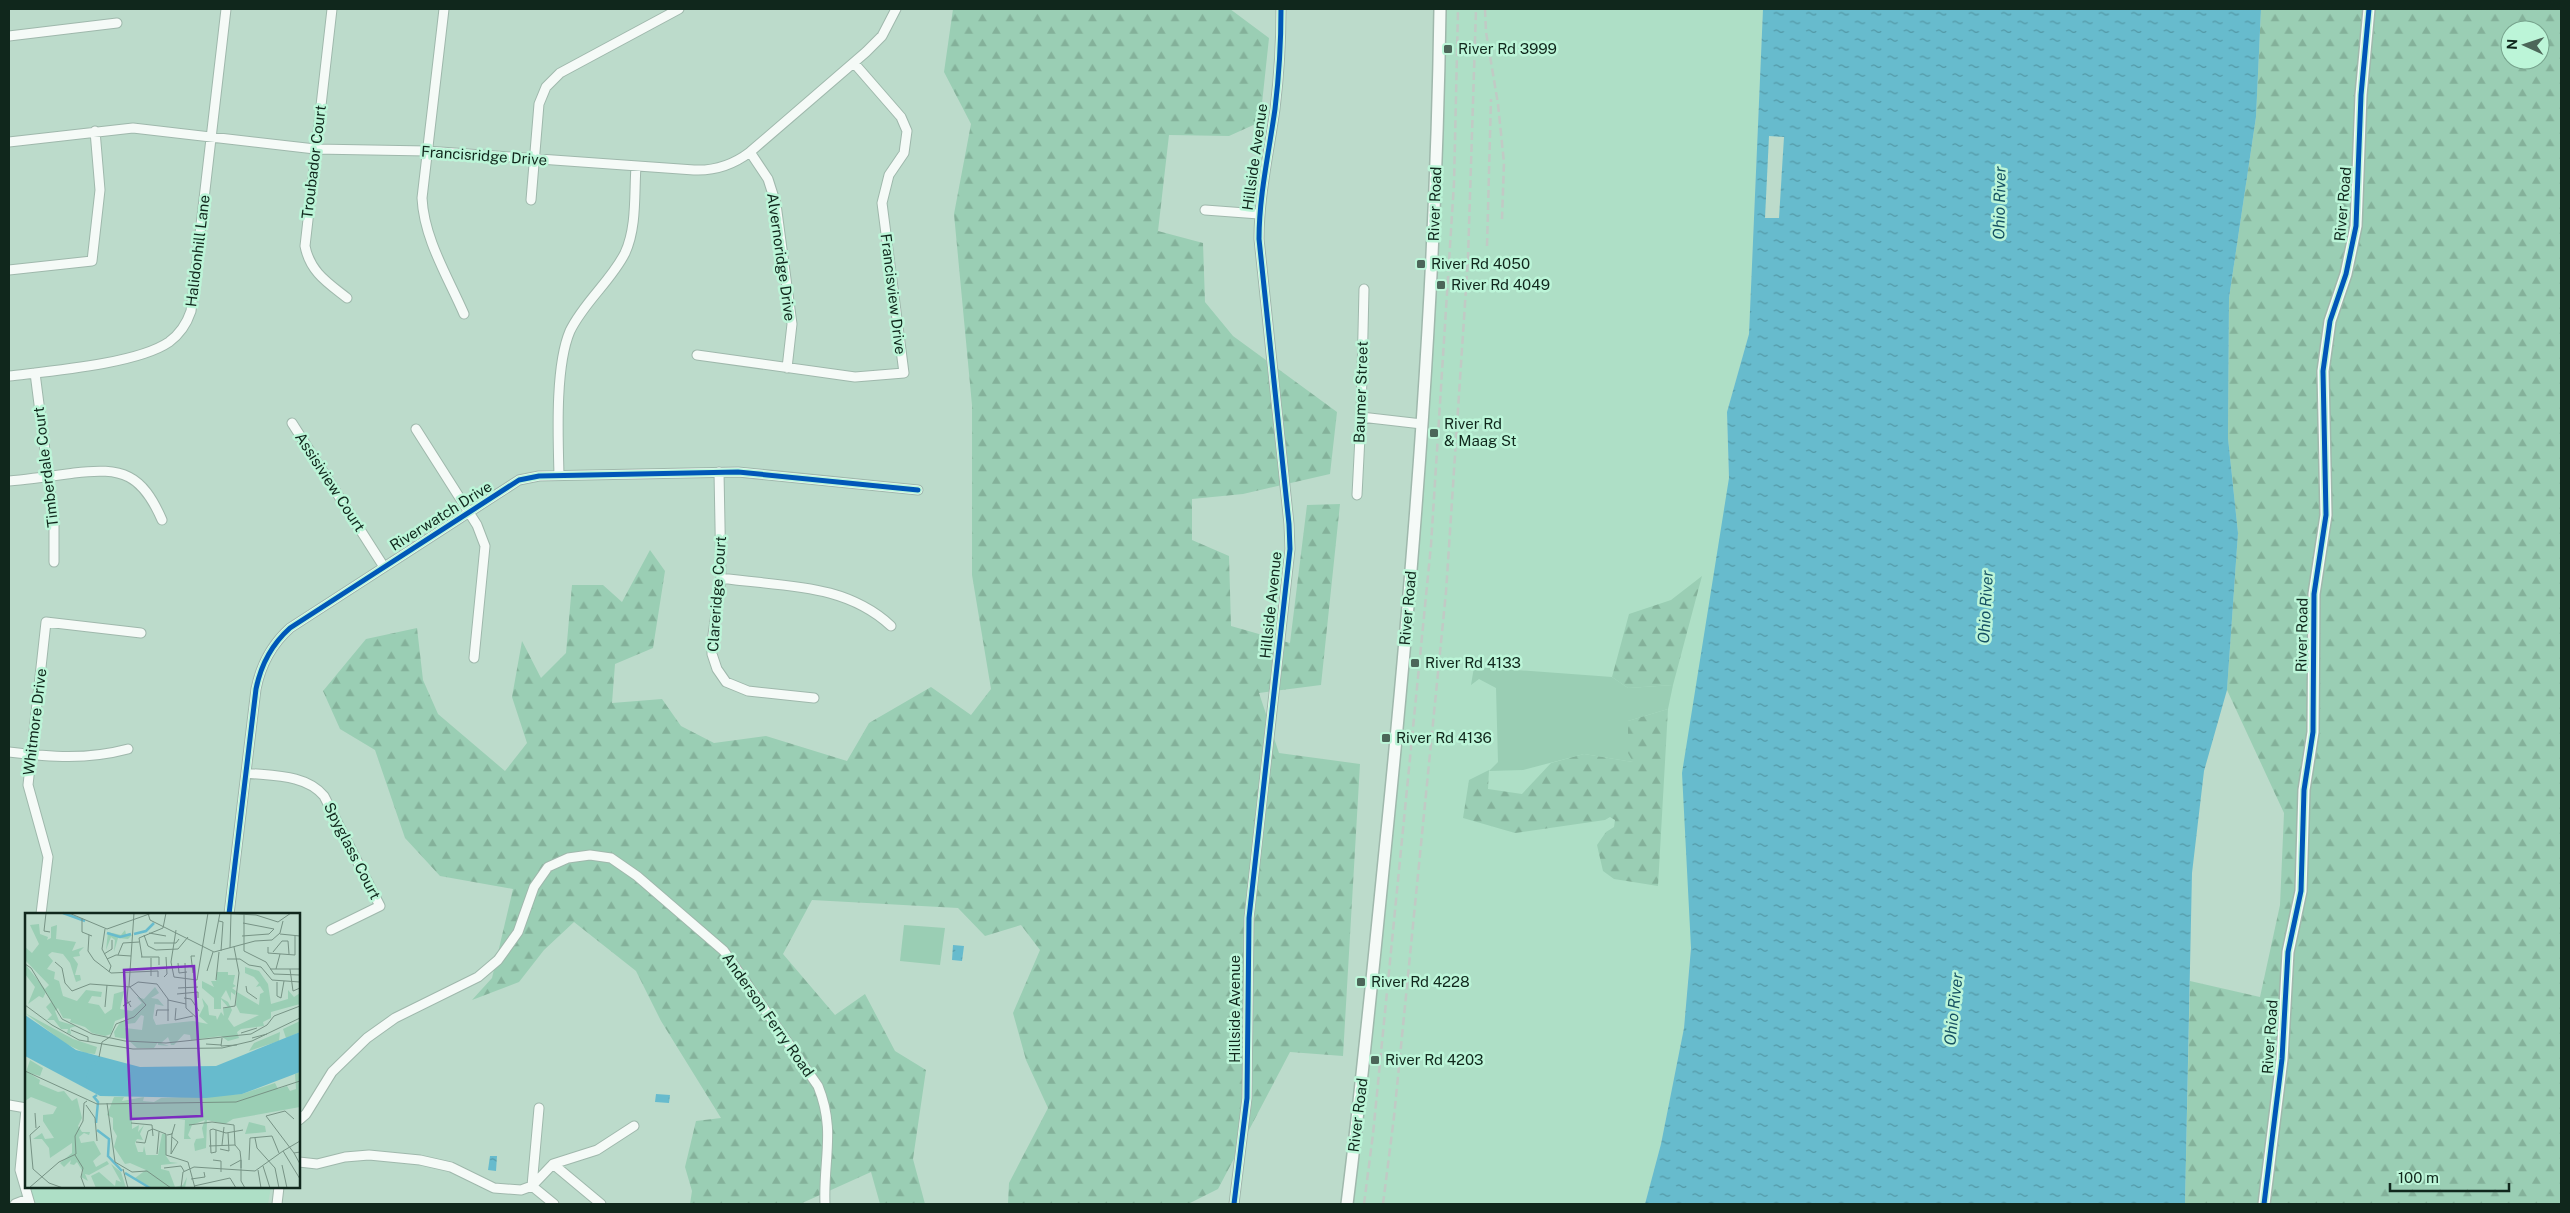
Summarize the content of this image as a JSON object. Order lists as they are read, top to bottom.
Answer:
{
  "streets": {
    "main road": ["River Road"],
    "street": [
      "Francisridge Drive",
      "Hillside Avenue",
      "Troubador Court",
      "Halidonhill Lane",
      "Alvernoridge Drive",
      "Francisview Drive",
      "Baumer Street",
      "Timberdale Court",
      "Assisiview Court",
      "Riverwatch Drive",
      "Clareridge Court",
      "Whitmore Drive",
      "Spyglass Court",
      "Anderson Ferry Road"
    ]
  },
  "crossings": [
    ["Francisridge Drive", "Troubador Court"],
    ["Francisridge Drive", "Halidonhill Lane"],
    ["Francisridge Drive", "Alvernoridge Drive"],
    ["Francisridge Drive", "Francisview Drive"],
    ["Halidonhill Lane", "Timberdale Court"],
    ["Alvernoridge Drive", "Francisview Drive"],
    ["Assisiview Court", "Riverwatch Drive"],
    ["Riverwatch Drive", "Clareridge Court"],
    ["Riverwatch Drive", "Spyglass Court"]
  ],
  "water": ["Ohio River"],
  "places": {
    "transit": [
      "River Rd 3999",
      "River Rd 4050",
      "River Rd 4049",
      "River Rd & Maag St",
      "River Rd 4133",
      "River Rd 4136",
      "River Rd 4228",
      "River Rd 4203"
    ]
  },
  "scale_bar": "100 m",
  "north": "left"
}
